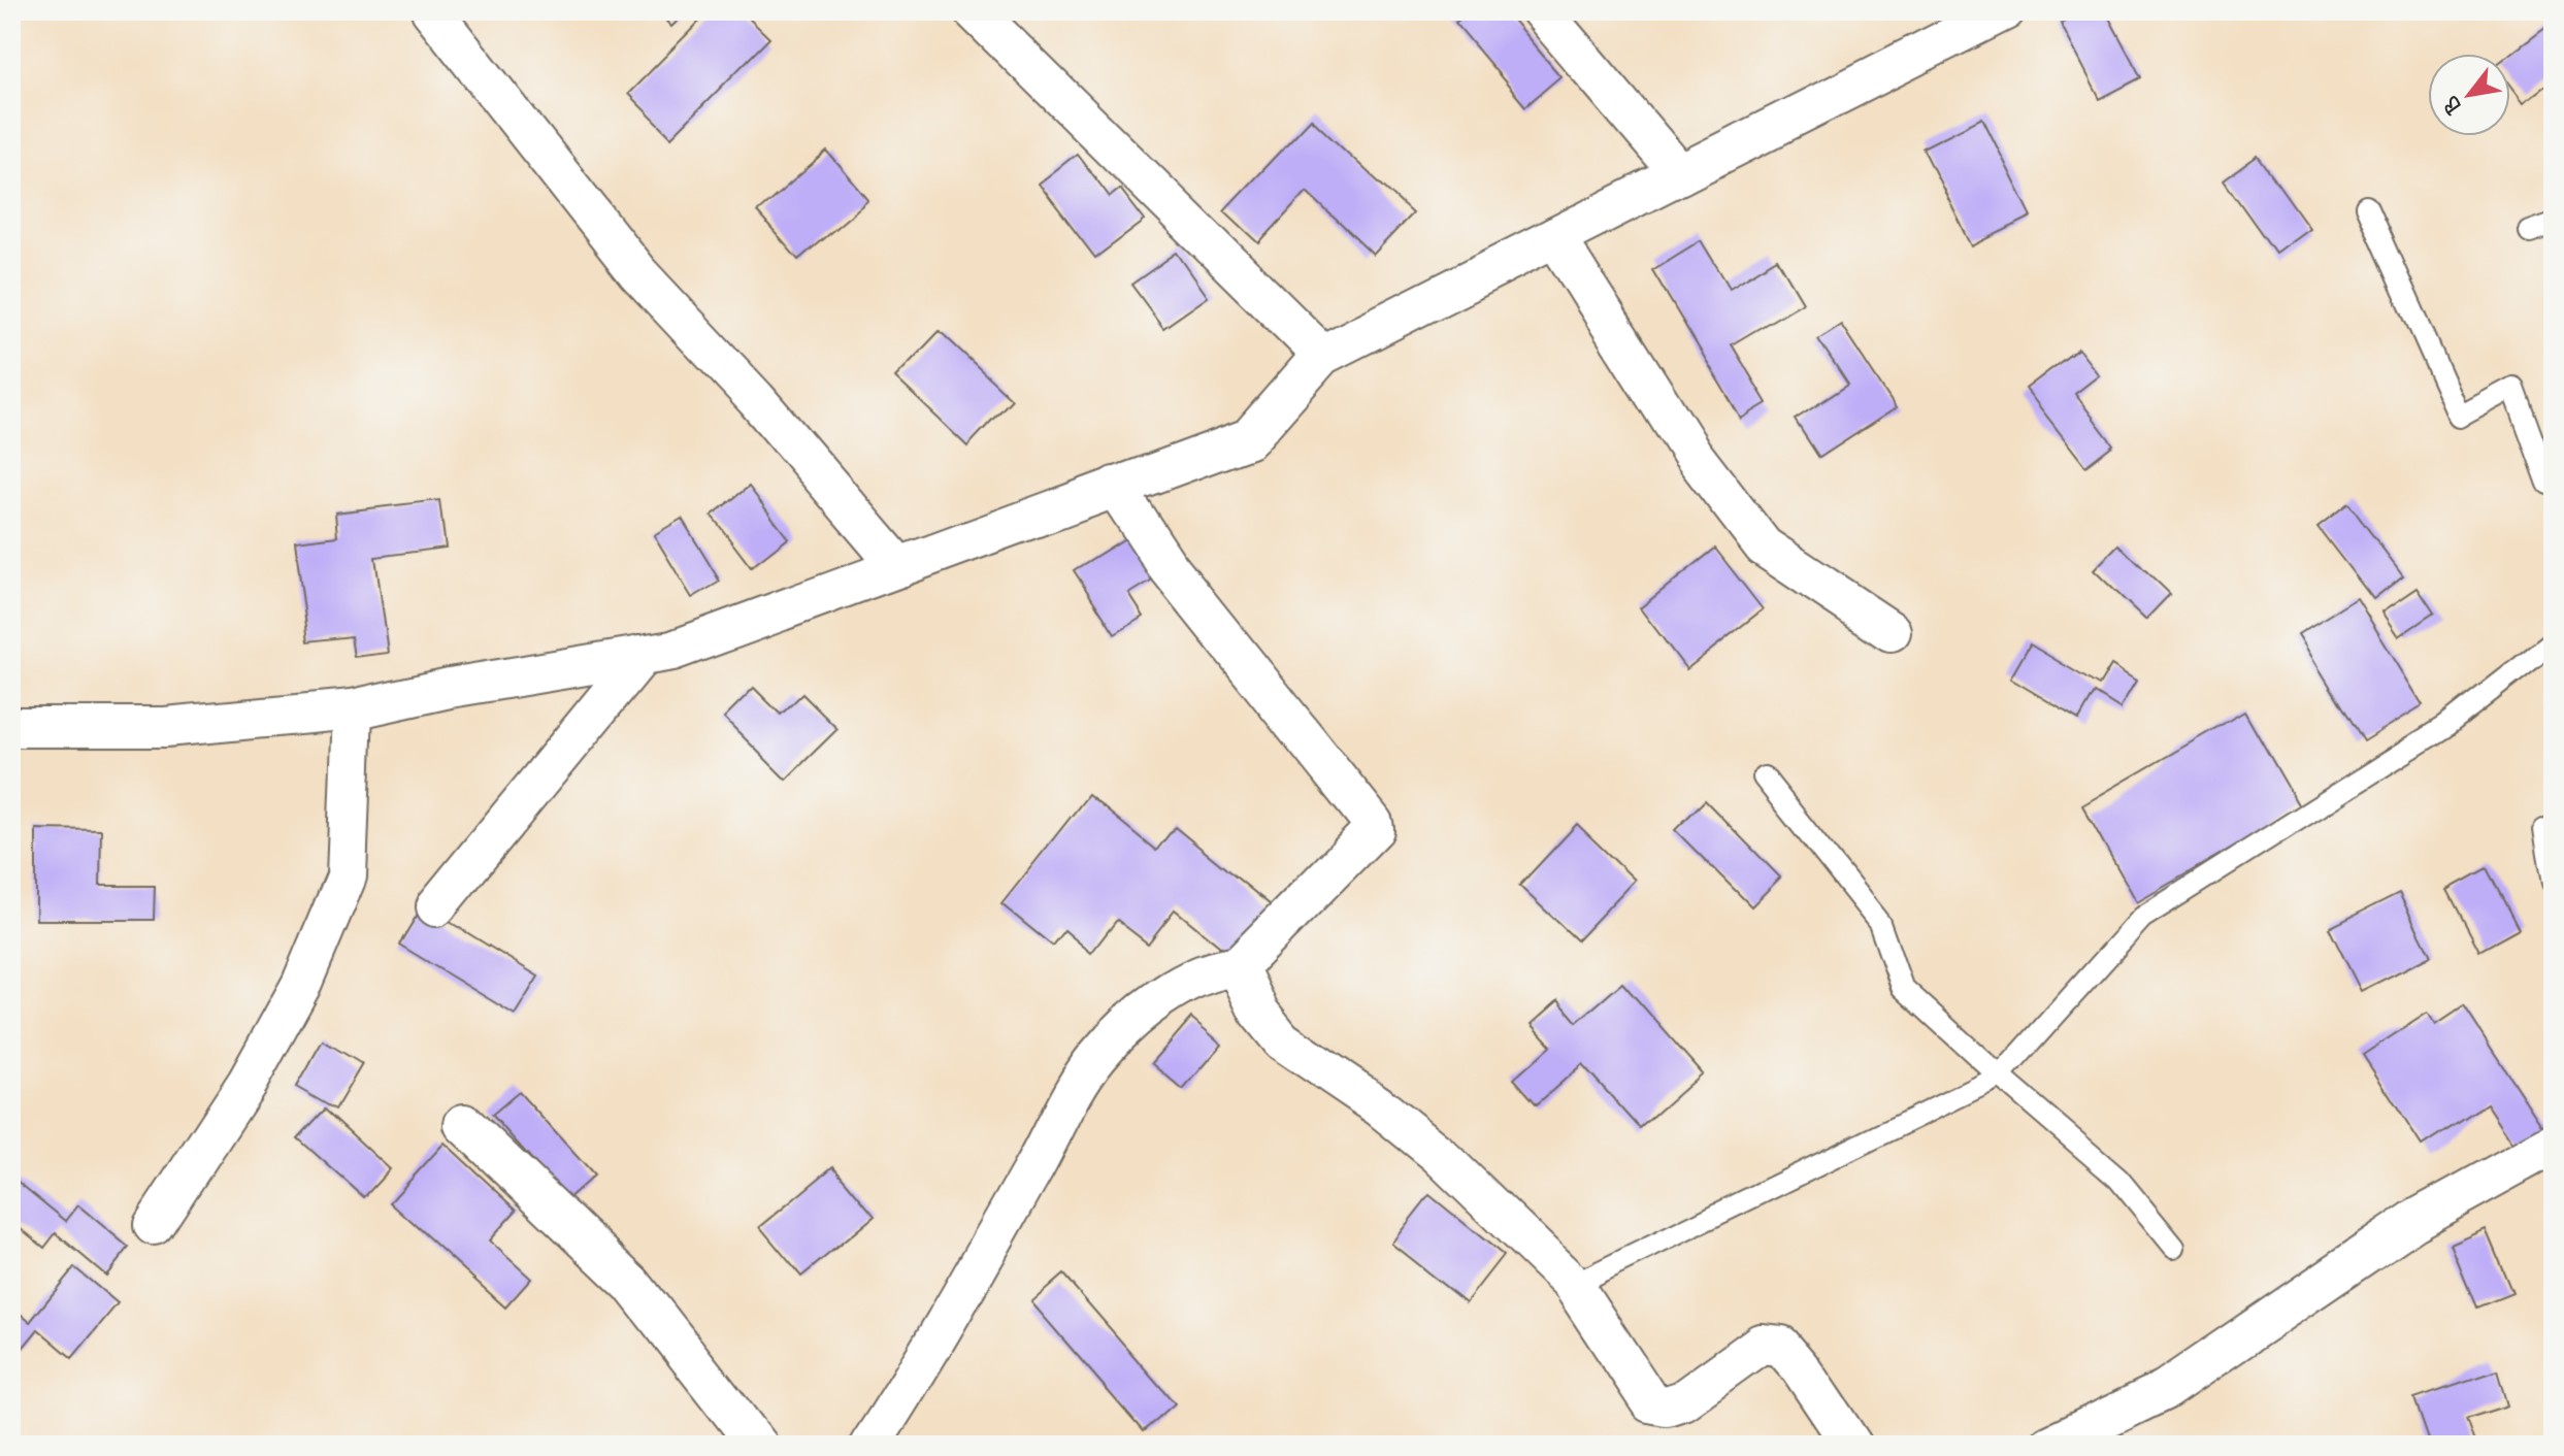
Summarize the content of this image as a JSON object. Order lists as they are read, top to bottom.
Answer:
{
  "north": "bottom left"
}
